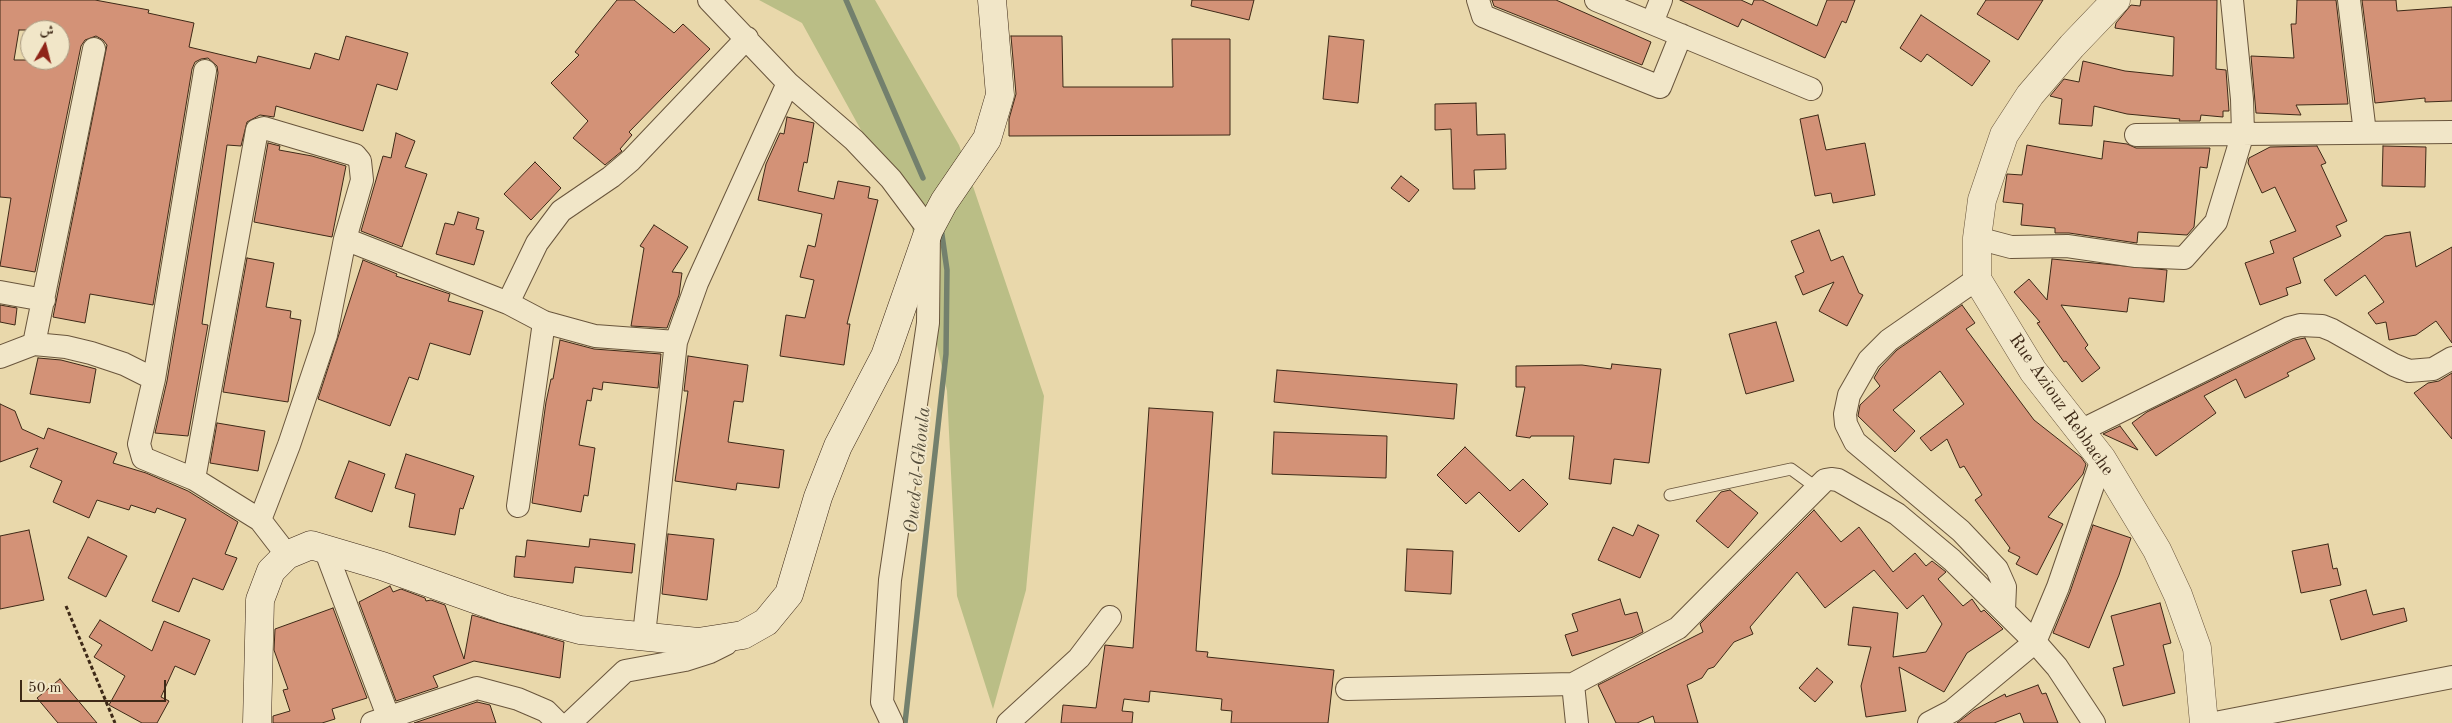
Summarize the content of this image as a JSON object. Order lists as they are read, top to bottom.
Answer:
{
  "streets": {
    "main road": ["Rue Aziouz Rebbache"]
  },
  "water": ["Oued el-Ghoula"],
  "scale_bar": "50 m",
  "north": "top"
}
